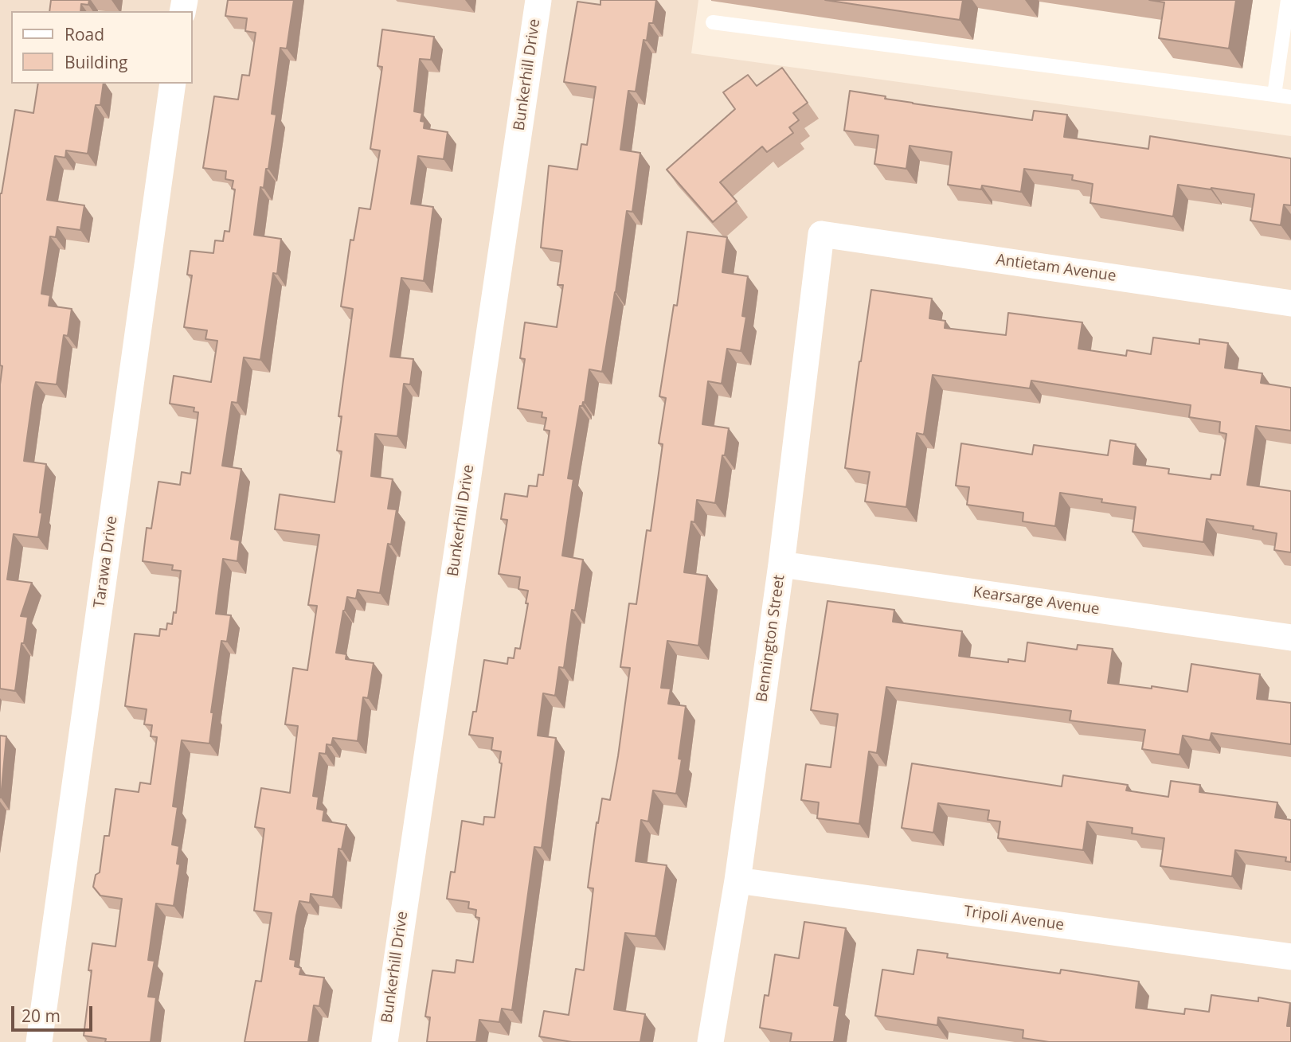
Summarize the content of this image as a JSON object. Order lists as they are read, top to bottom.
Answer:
{
  "streets": {
    "street": [
      "Bunkerhill Drive",
      "Antietam Avenue",
      "Tarawa Drive",
      "Kearsarge Avenue",
      "Bennington Street",
      "Tripoli Avenue"
    ]
  },
  "crossings": [
    ["Antietam Avenue", "Bennington Street"],
    ["Kearsarge Avenue", "Bennington Street"],
    ["Bennington Street", "Tripoli Avenue"]
  ],
  "legend": ["Road", "Building"],
  "scale_bar": "20 m"
}
